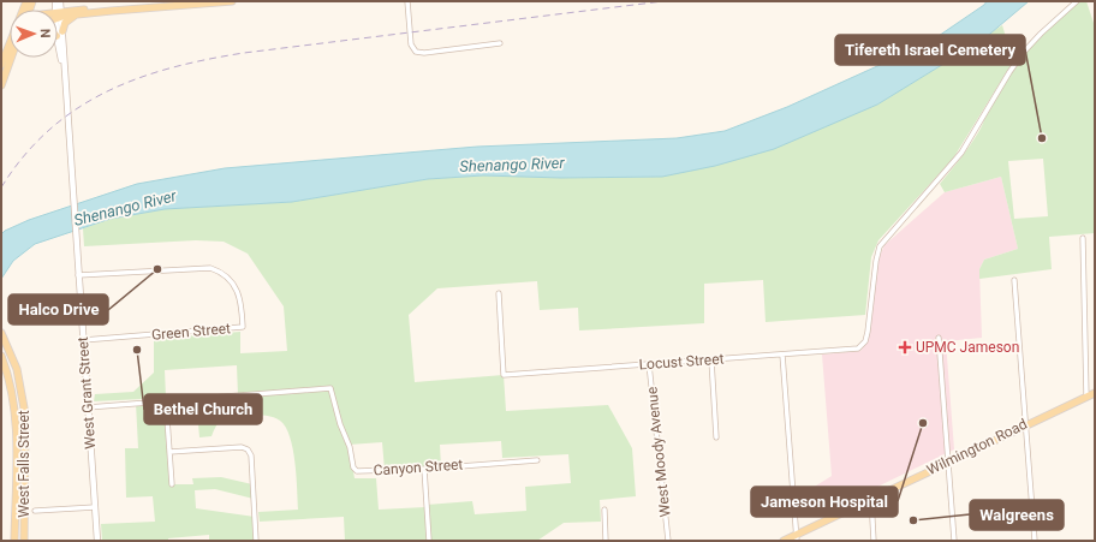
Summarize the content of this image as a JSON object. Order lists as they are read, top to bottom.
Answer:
{
  "streets": {
    "main road": ["Wilmington Road", "West Falls Street"],
    "street": [
      "Green Street",
      "Locust Street",
      "West Grant Street",
      "West Moody Avenue",
      "Canyon Street"
    ]
  },
  "crossings": [
    ["Green Street", "West Grant Street"],
    ["Locust Street", "West Moody Avenue"]
  ],
  "water": ["Shenango River"],
  "places": {
    "other": [
      "Tifereth Israel Cemetery",
      "Halco Drive",
      "Bethel Church",
      "Jameson Hospital",
      "Walgreens"
    ],
    "health": ["UPMC Jameson"]
  },
  "north": "right"
}
